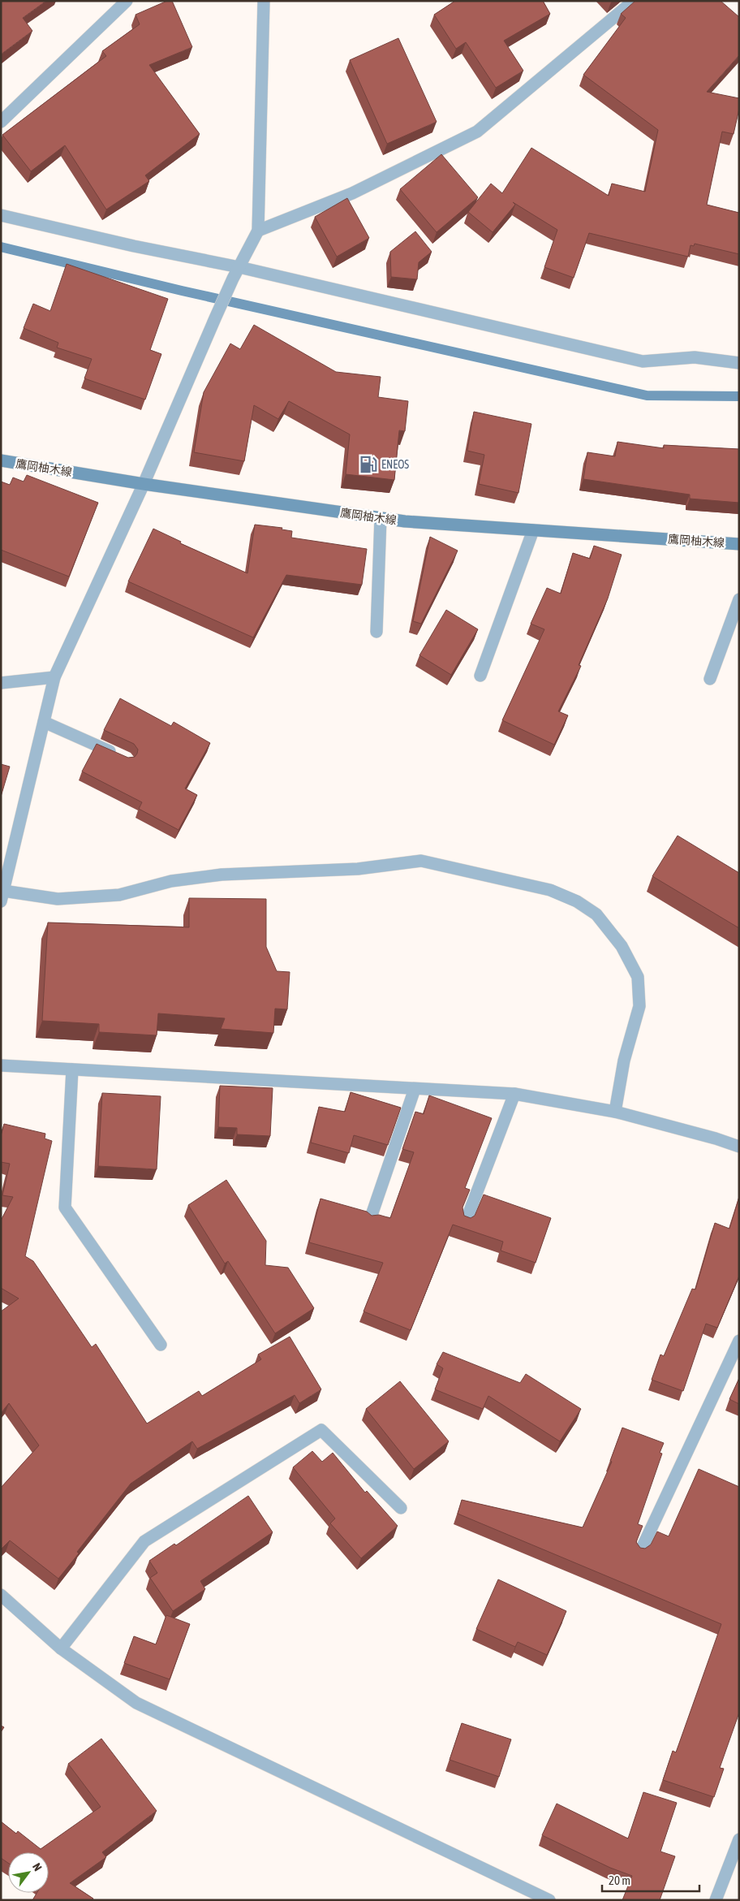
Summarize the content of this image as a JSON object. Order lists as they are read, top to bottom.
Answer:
{
  "streets": {
    "main road": ["鷹岡柚木線"]
  },
  "places": {
    "fuel station": ["ENEOS"]
  },
  "scale_bar": "20 m",
  "north": "top right"
}
